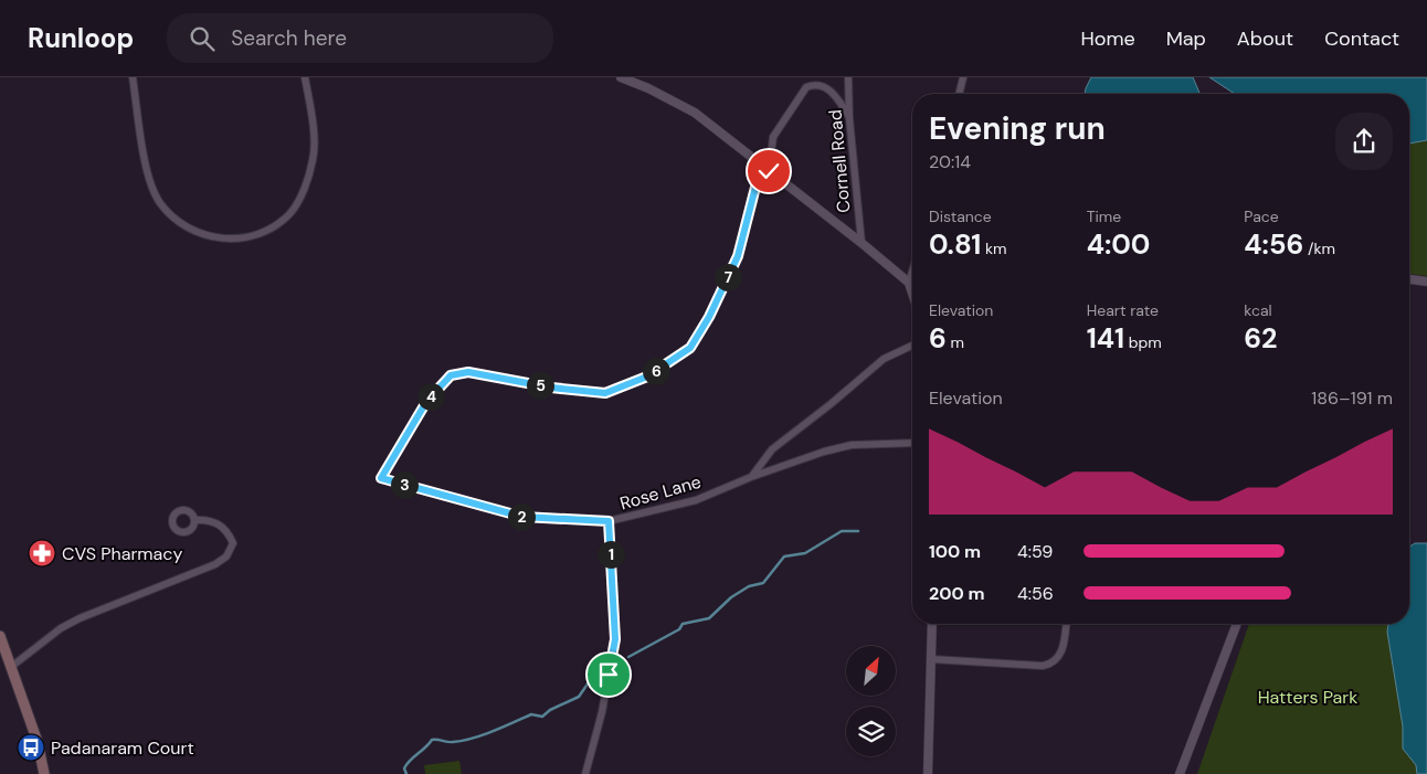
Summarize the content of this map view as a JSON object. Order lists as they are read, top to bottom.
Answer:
{
  "streets": {
    "street": ["Cornell Road", "Rose Lane"]
  },
  "parks": ["Hatters Park"],
  "places": {
    "pharmacy": ["CVS Pharmacy"],
    "bus stop": ["Padanaram Court"]
  },
  "north": "top right",
  "page": {
    "header": "Runloop",
    "search": "Search here",
    "nav": [
      "Home",
      "Map",
      "About",
      "Contact"
    ],
    "heading": ["Evening run", "20:14"],
    "stats": [
      ["Distance", "0.81 km"],
      ["Time", "4:00"],
      ["Pace", "4:56 /km"],
      ["Elevation", "6 m"],
      ["Heart rate", "141 bpm"],
      ["kcal", "62"]
    ],
    "pins": [
      "7",
      "6",
      "5",
      "4",
      "3",
      "2",
      "1"
    ],
    "chart": ["Elevation", "186–191 m"],
    "list": [
      {
        "name": "100 m",
        "note": "4:59"
      },
      {
        "name": "200 m",
        "note": "4:56"
      }
    ]
  }
}
